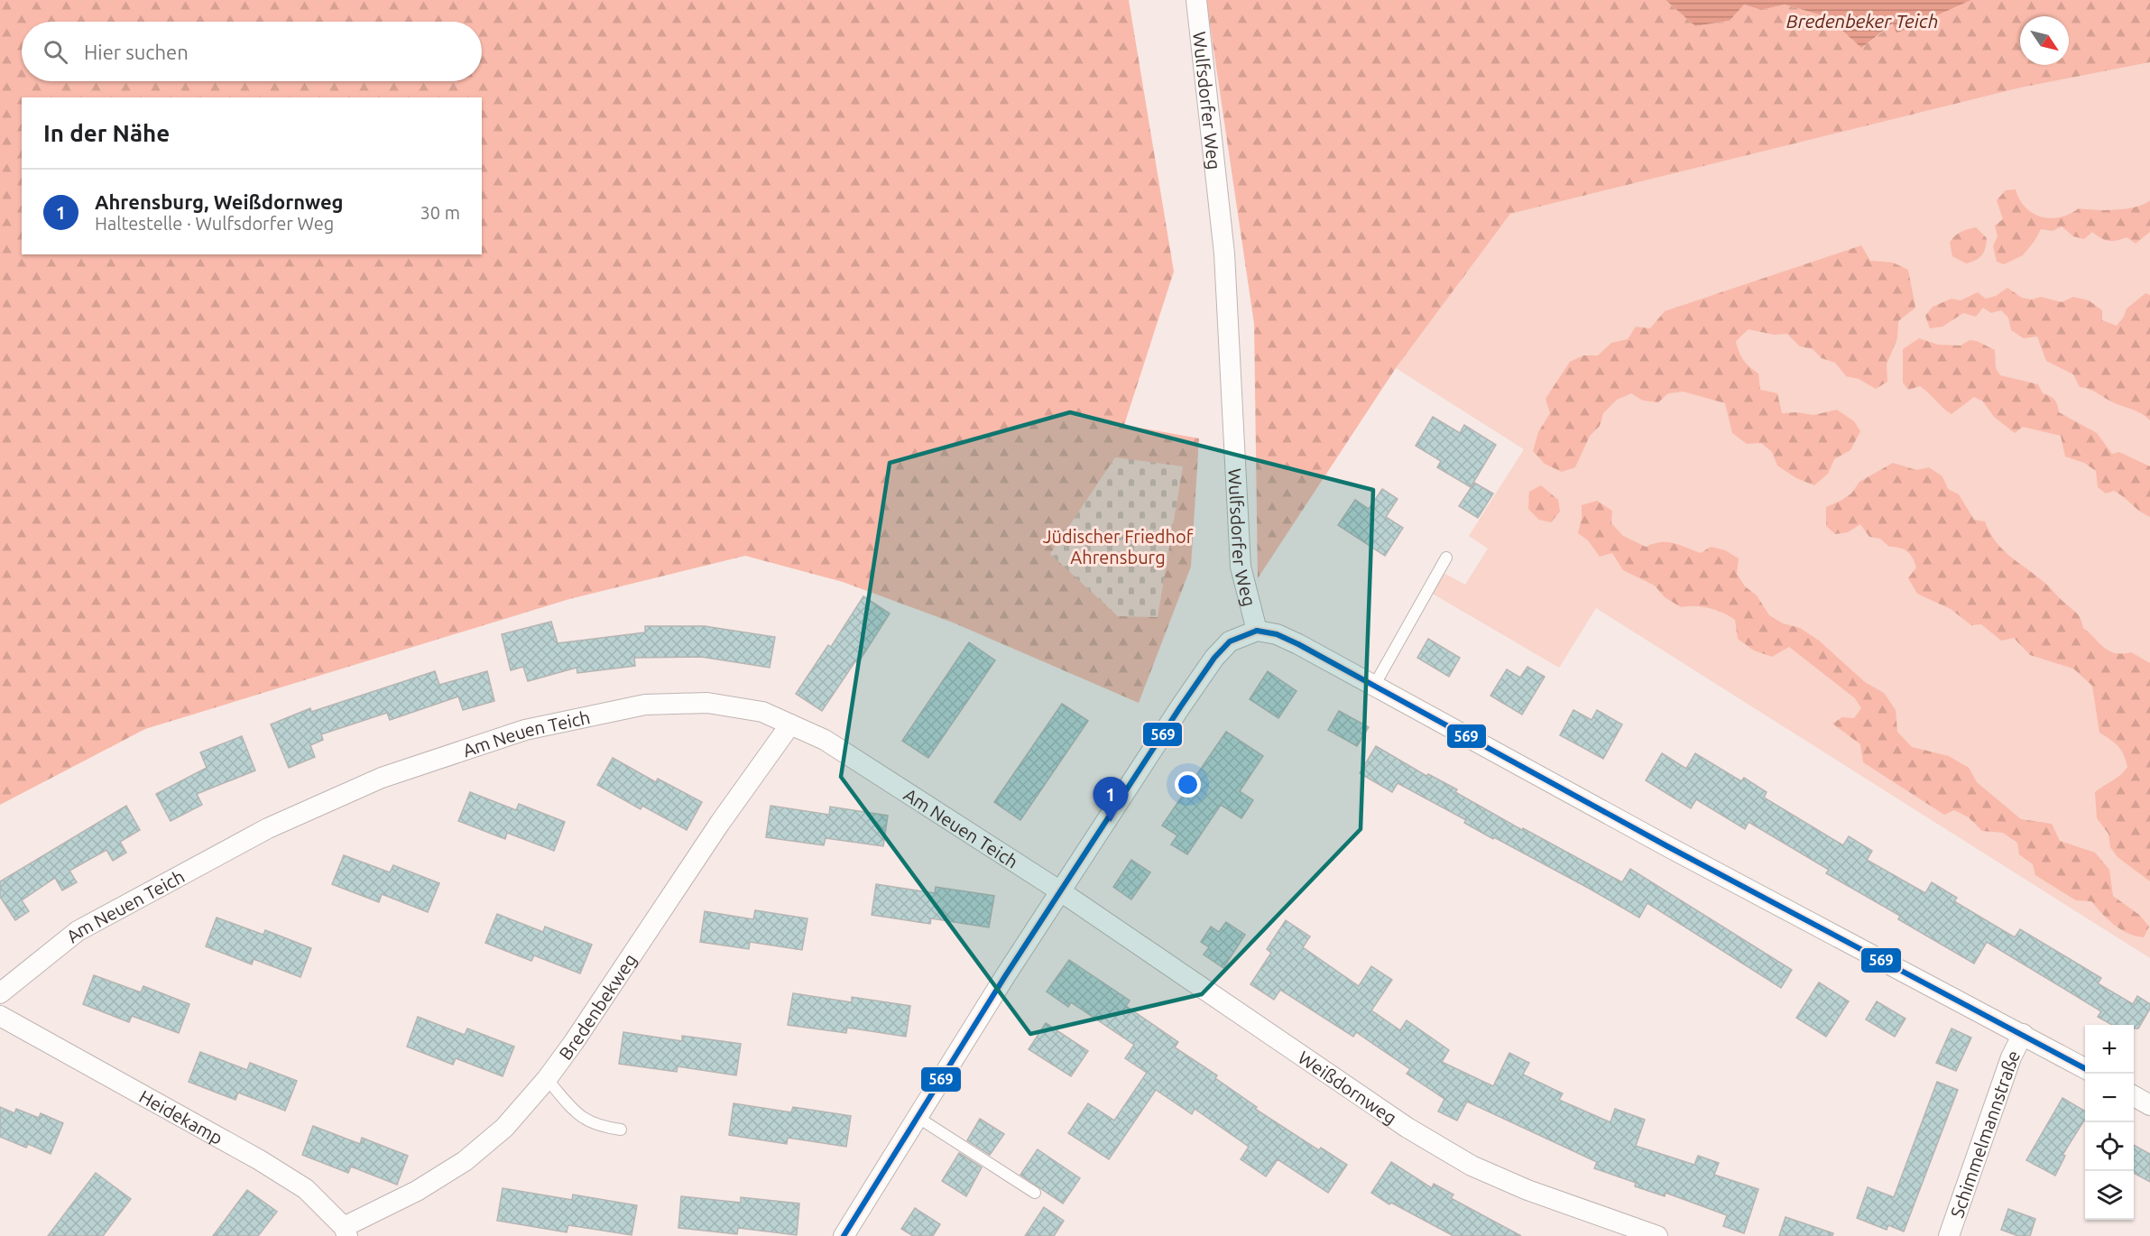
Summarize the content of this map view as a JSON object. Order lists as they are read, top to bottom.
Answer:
{
  "streets": {
    "street": [
      "Wulfsdorfer Weg",
      "Am Neuen Teich",
      "Bredenbekweg",
      "Weißdornweg",
      "Heidekamp",
      "Schimmelmannstraße"
    ]
  },
  "crossings": [
    ["Wulfsdorfer Weg", "Am Neuen Teich"],
    ["Wulfsdorfer Weg", "Weißdornweg"],
    ["Am Neuen Teich", "Bredenbekweg"],
    ["Am Neuen Teich", "Weißdornweg"],
    ["Bredenbekweg", "Heidekamp"]
  ],
  "water": ["Bredenbeker Teich"],
  "parks": ["Jüdischer Friedhof Ahrensburg"],
  "lines": ["transit line 569"],
  "north": "bottom right",
  "page": {
    "search": "Hier suchen",
    "heading": "In der Nähe",
    "list": [
      {
        "mark": "1",
        "name": "Ahrensburg, Weißdornweg",
        "note": "Haltestelle · Wulfsdorfer Weg",
        "value": "30 m"
      }
    ],
    "pins": "1",
    "map_buttons": ["+", "−"]
  }
}
